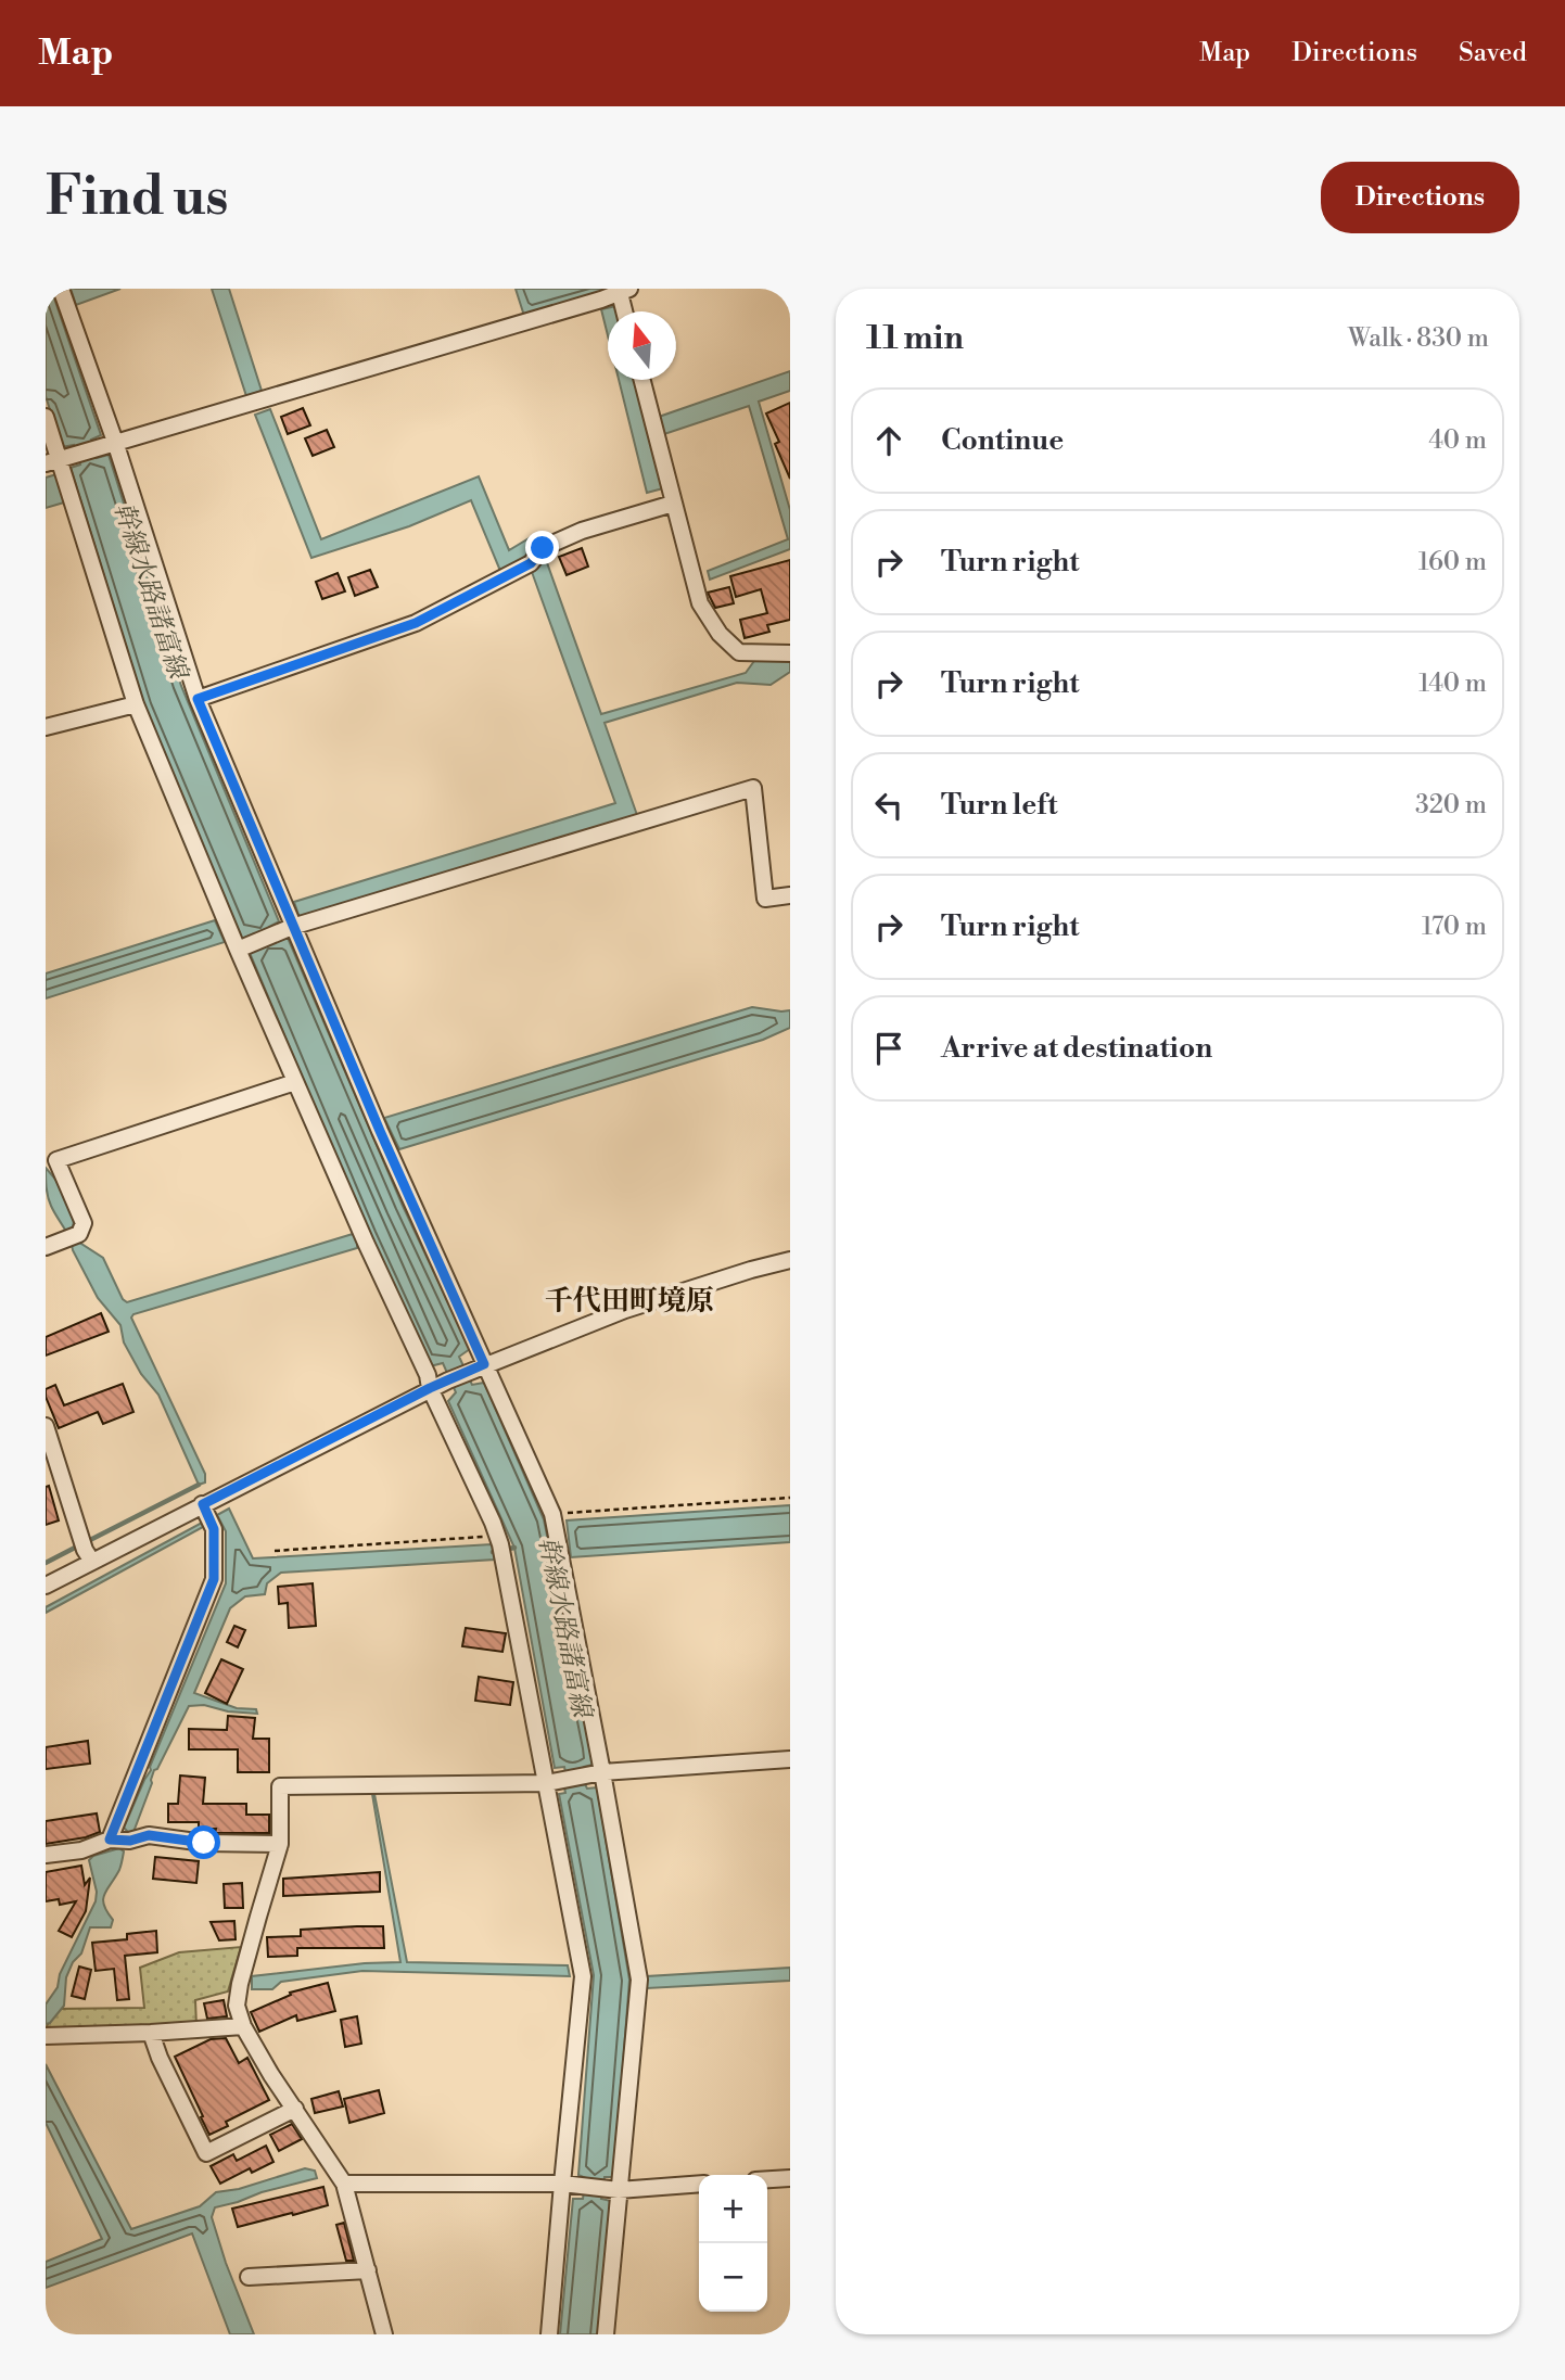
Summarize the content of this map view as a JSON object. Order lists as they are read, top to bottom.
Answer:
{
  "districts": ["千代田町境原"],
  "water": ["幹線水路諸富線"],
  "north": "top",
  "page": {
    "header": "Map",
    "nav": ["Map", "Directions", "Saved"],
    "buttons": "Directions",
    "title": "Find us",
    "heading": ["11 min", "Walk · 830 m"],
    "list": [
      ["Continue", "40 m"],
      ["Turn right", "160 m"],
      ["Turn right", "140 m"],
      ["Turn left", "320 m"],
      ["Turn right", "170 m"],
      "Arrive at destination"
    ],
    "map_buttons": ["+", "−"]
  }
}
